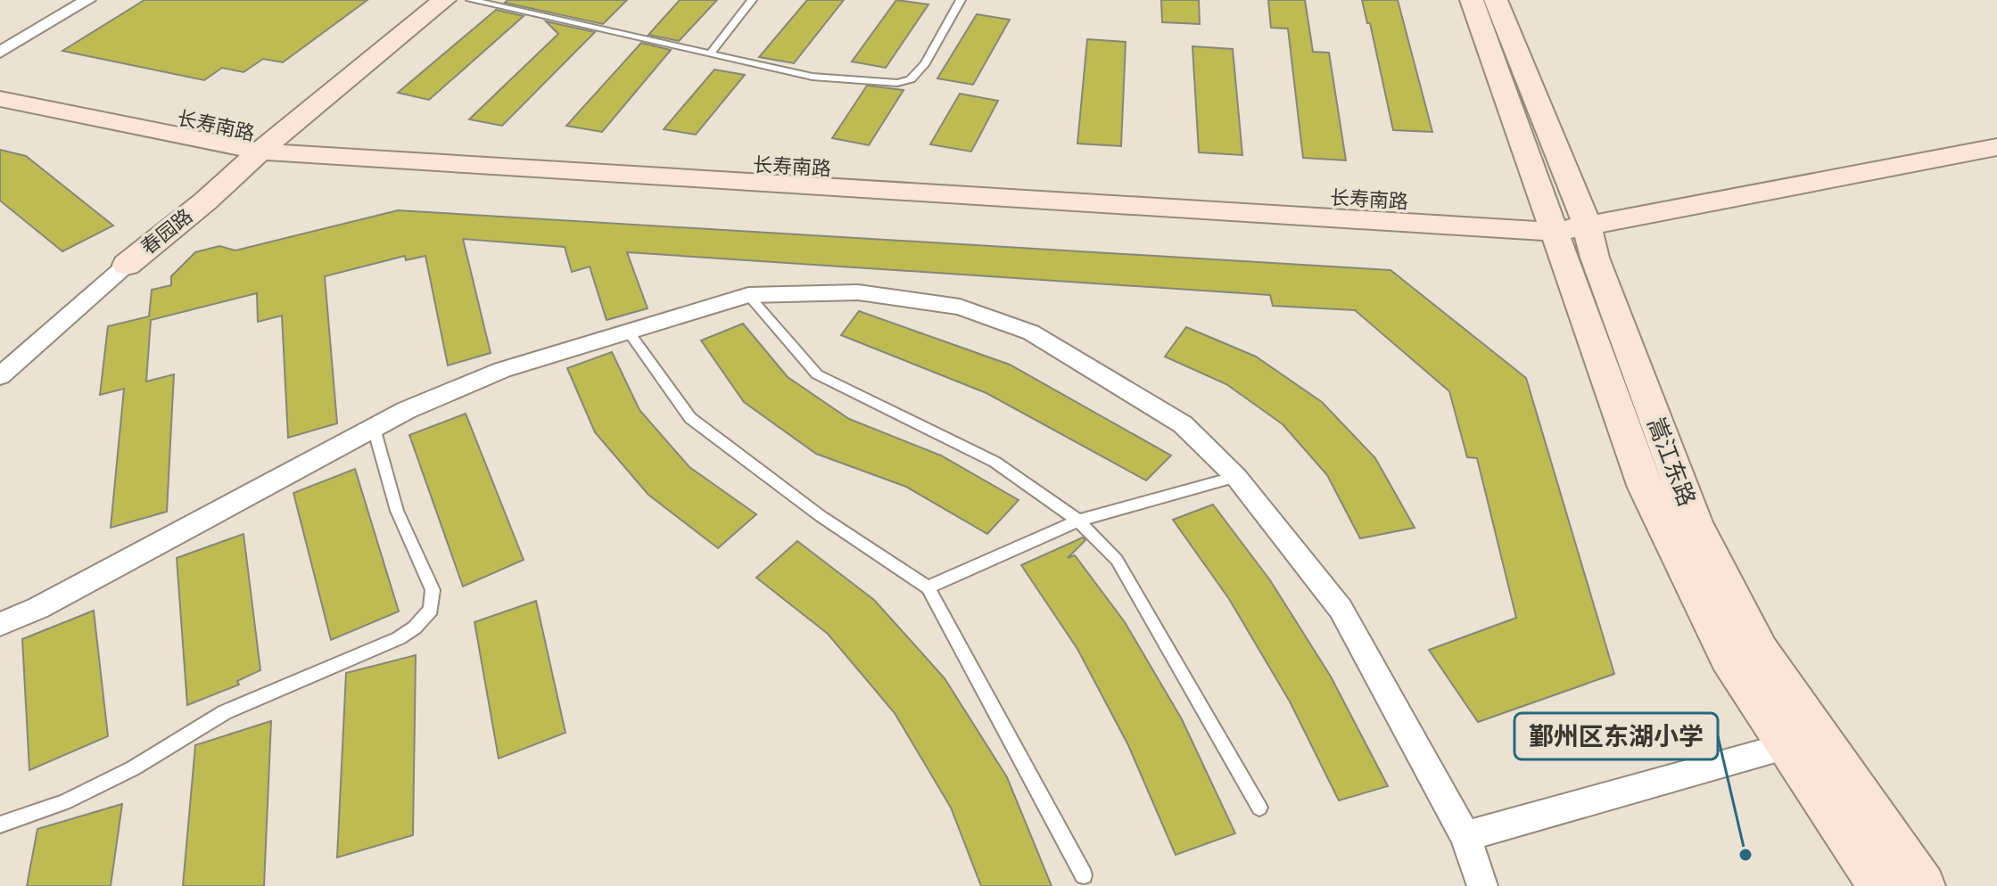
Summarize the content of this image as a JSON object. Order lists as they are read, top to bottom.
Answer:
{
  "streets": {
    "main road": ["长寿南路", "春园路", "嵩江东路"]
  },
  "crossings": [
    ["长寿南路", "春园路"],
    ["长寿南路", "嵩江东路"]
  ],
  "places": ["鄞州区东湖小学"]
}
